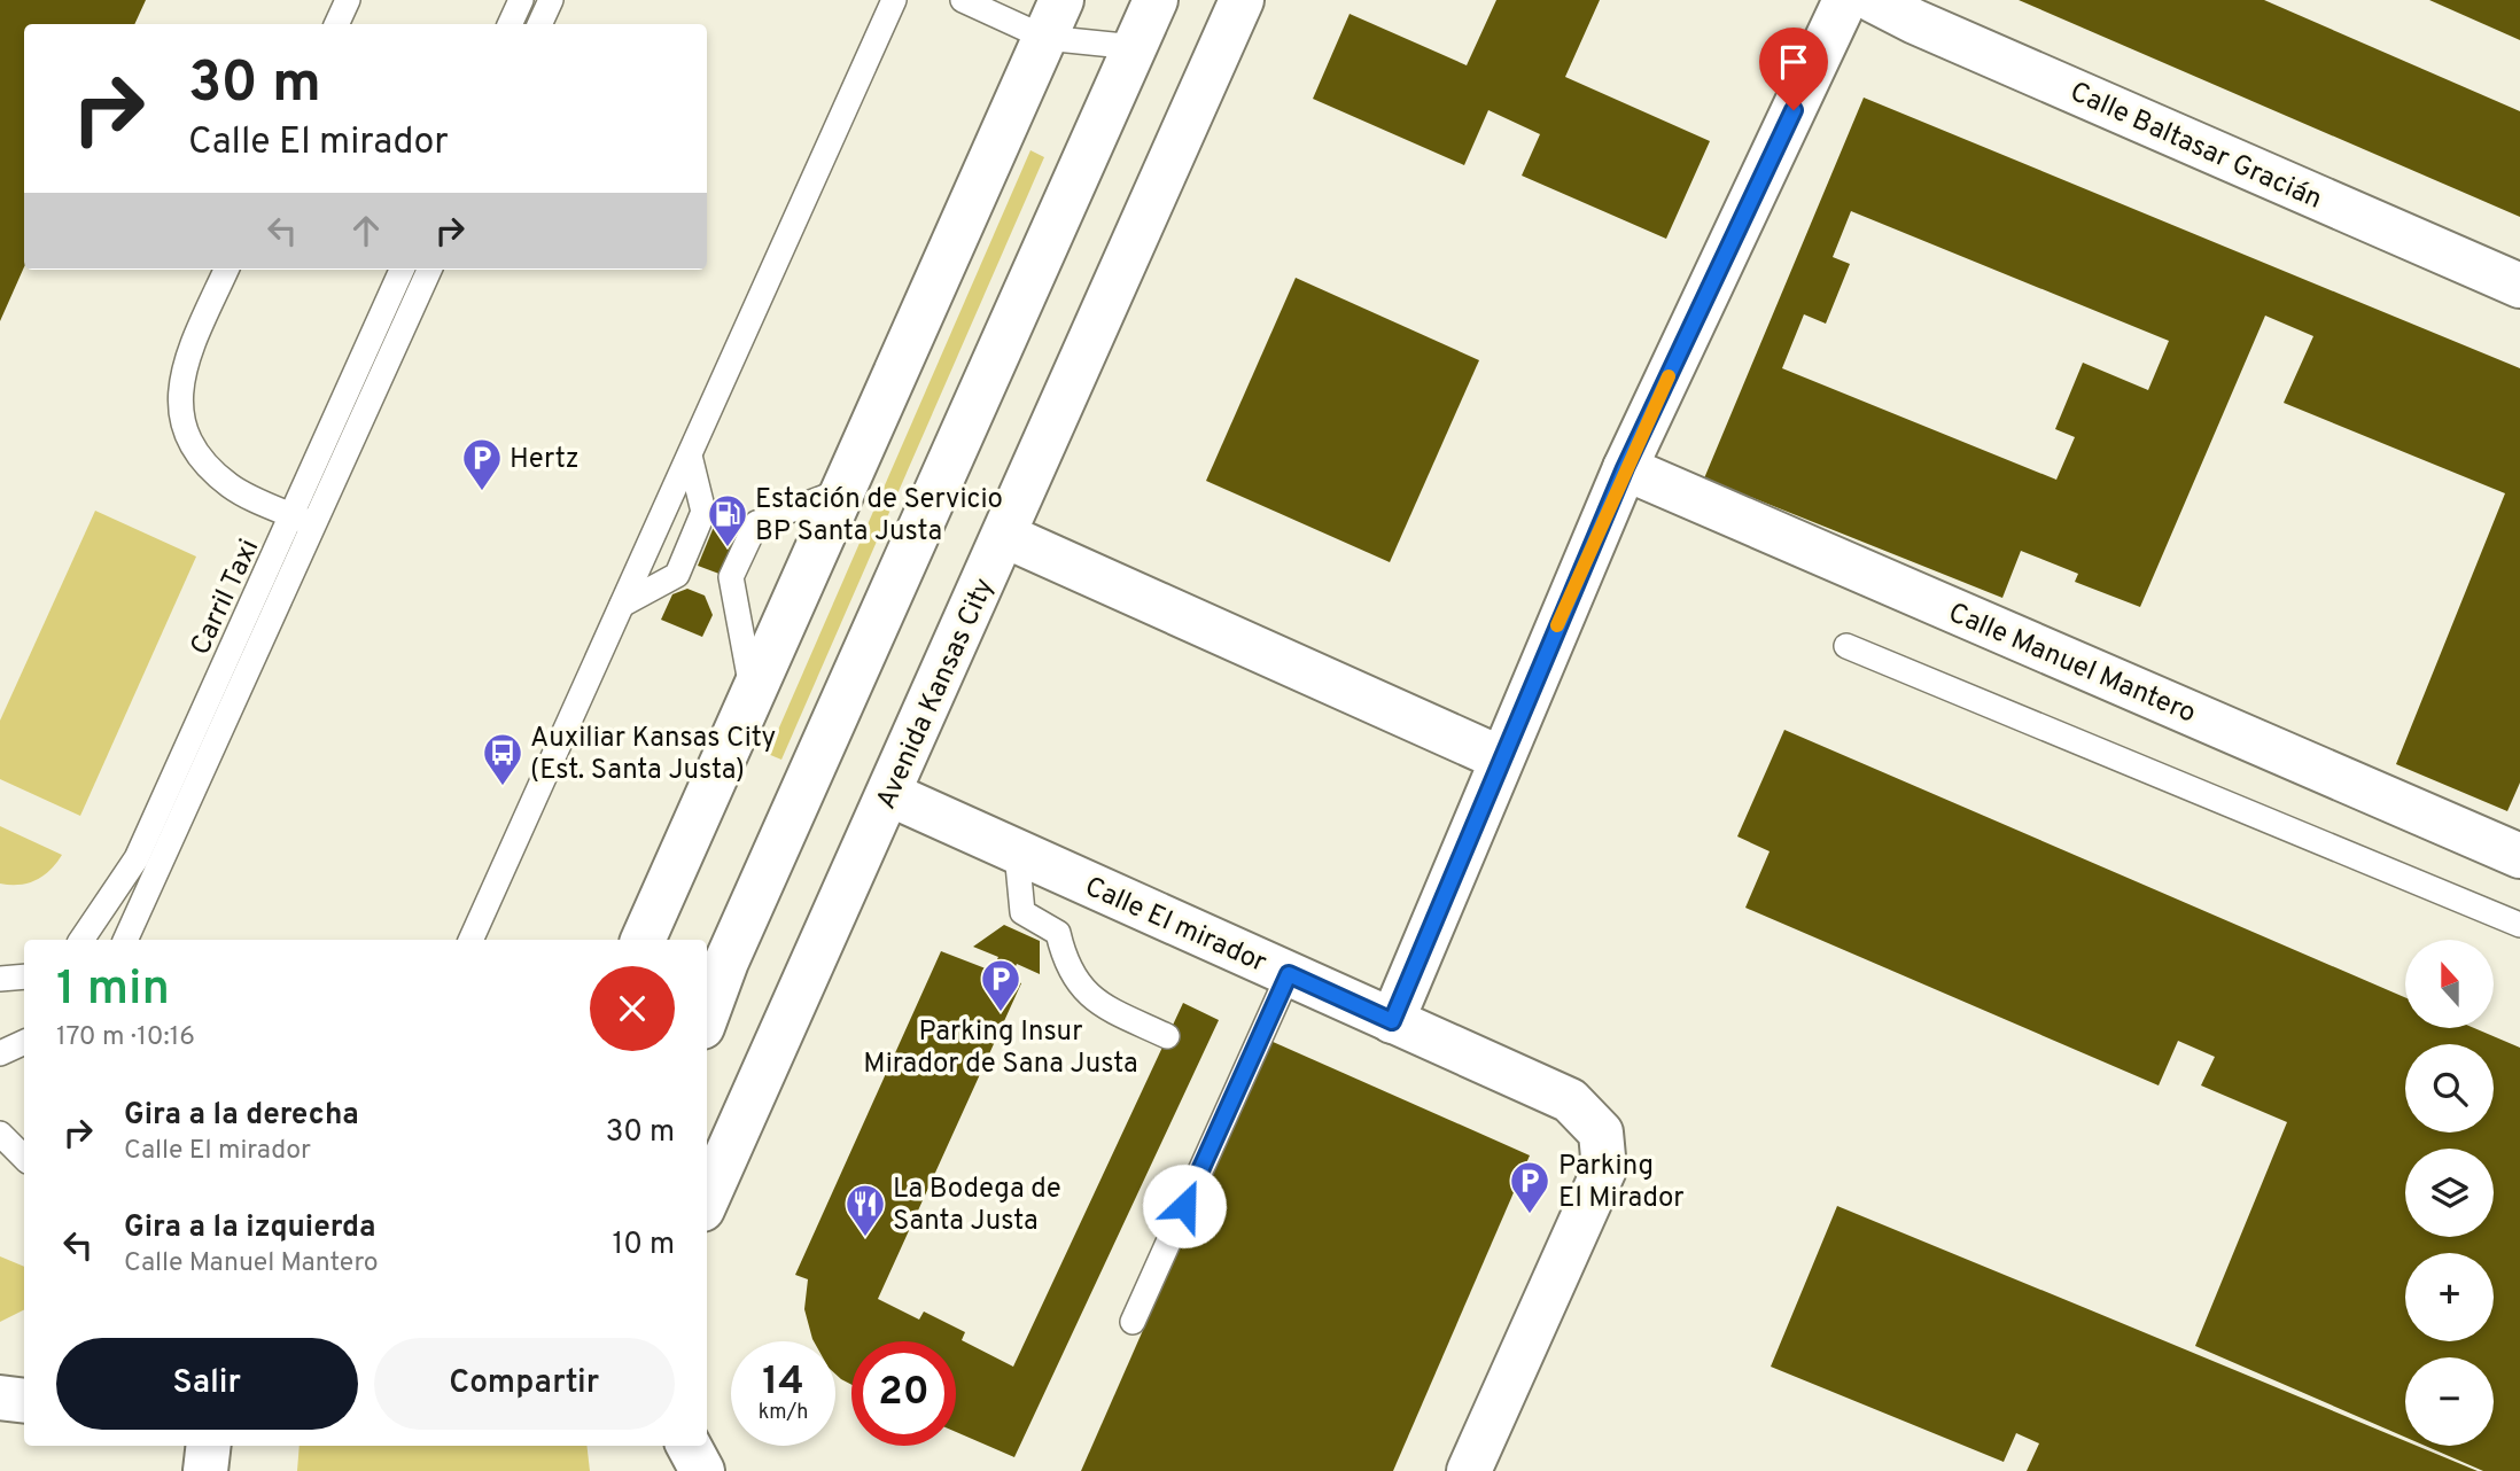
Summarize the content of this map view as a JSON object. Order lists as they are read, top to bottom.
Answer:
{
  "streets": {
    "street": [
      "Calle Baltasar Gracián",
      "Calle Manuel Mantero",
      "Avenida Kansas City",
      "Calle El mirador"
    ],
    "lane": ["Carril Taxi"]
  },
  "crossings": [
    ["Avenida Kansas City", "Calle El mirador"]
  ],
  "places": {
    "parking": ["Hertz", "Parking Insur Mirador de Sana Justa", "Parking El Mirador"],
    "fuel station": ["Estación de Servicio BP Santa Justa"],
    "bus stop": ["Auxiliar Kansas City (Est. Santa Justa)"],
    "restaurant": ["La Bodega de Santa Justa"]
  },
  "north": "top",
  "page": {
    "turn": ["30 m", "Calle El mirador"],
    "map_buttons": ["+", "−"],
    "heading": ["1 min", "170 m · 10:16"],
    "list": [
      {
        "name": "Gira a la derecha",
        "note": "Calle El mirador",
        "value": "30 m"
      },
      {
        "name": "Gira a la izquierda",
        "note": "Calle Manuel Mantero",
        "value": "10 m"
      }
    ],
    "buttons": ["Salir", "Compartir"],
    "speed": "14 km/h",
    "limit": "20"
  }
}
